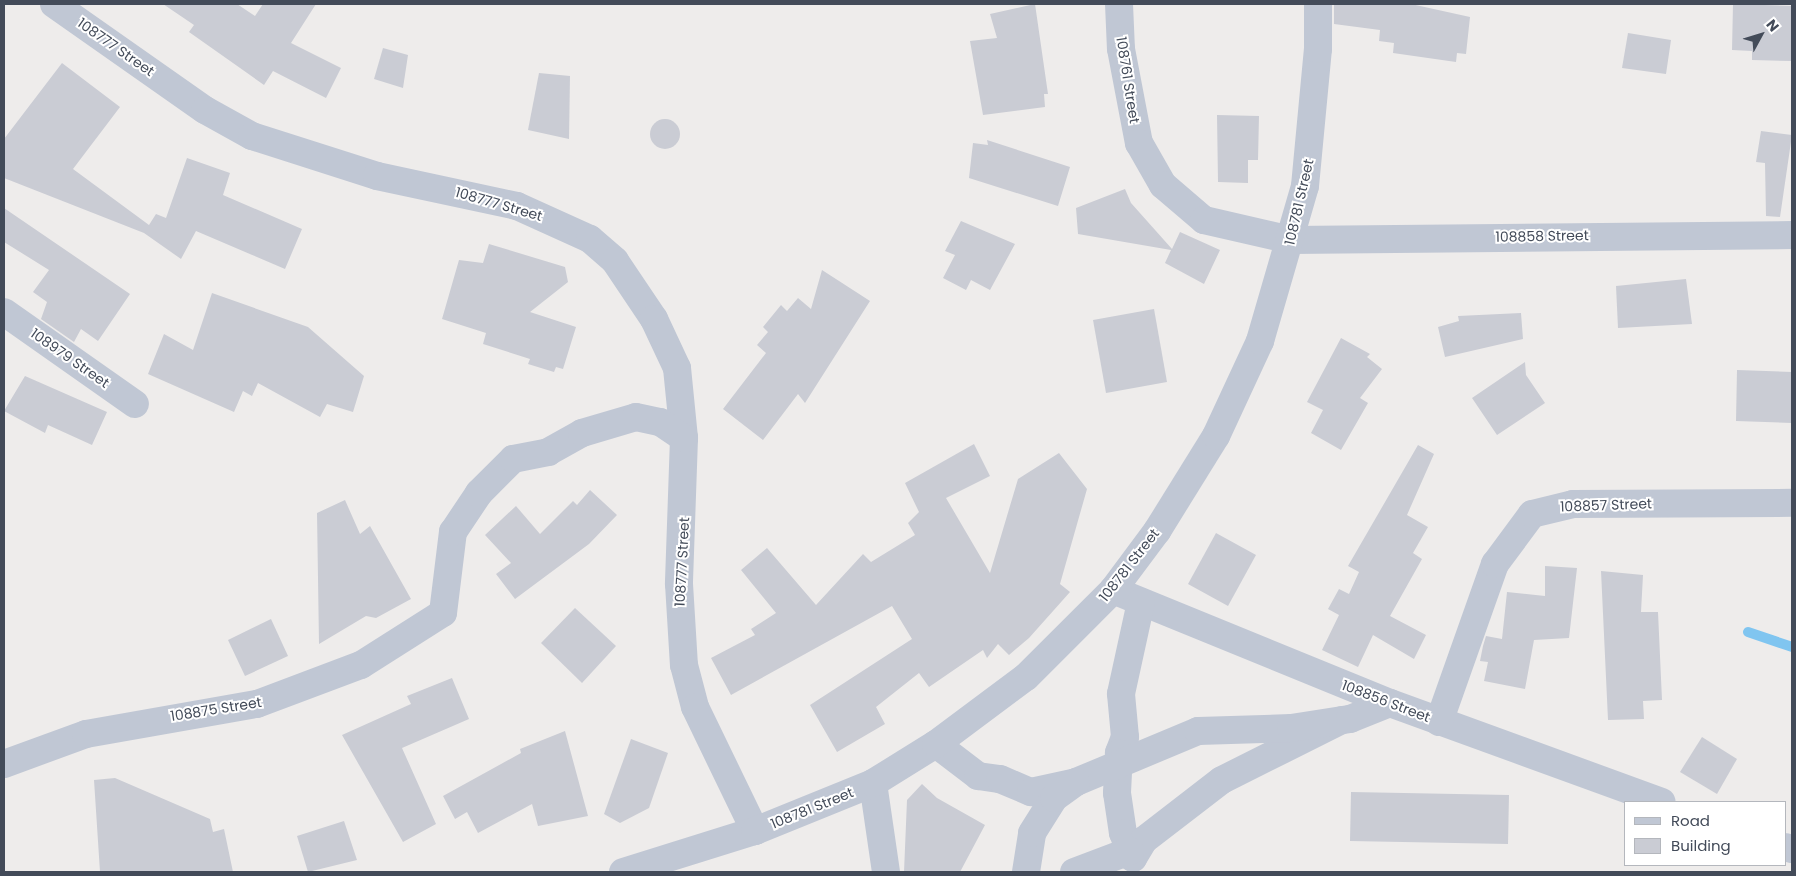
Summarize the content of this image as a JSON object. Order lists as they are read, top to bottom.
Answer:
{
  "streets": {
    "street": [
      "108777 Street",
      "108761 Street",
      "108781 Street",
      "108858 Street",
      "108979 Street",
      "108857 Street",
      "108856 Street",
      "108875 Street"
    ]
  },
  "crossings": [
    ["108777 Street", "108781 Street"],
    ["108777 Street", "108875 Street"],
    ["108761 Street", "108781 Street"],
    ["108761 Street", "108858 Street"],
    ["108781 Street", "108858 Street"],
    ["108781 Street", "108856 Street"],
    ["108857 Street", "108856 Street"]
  ],
  "legend": ["Road", "Building"],
  "north": "top right"
}
